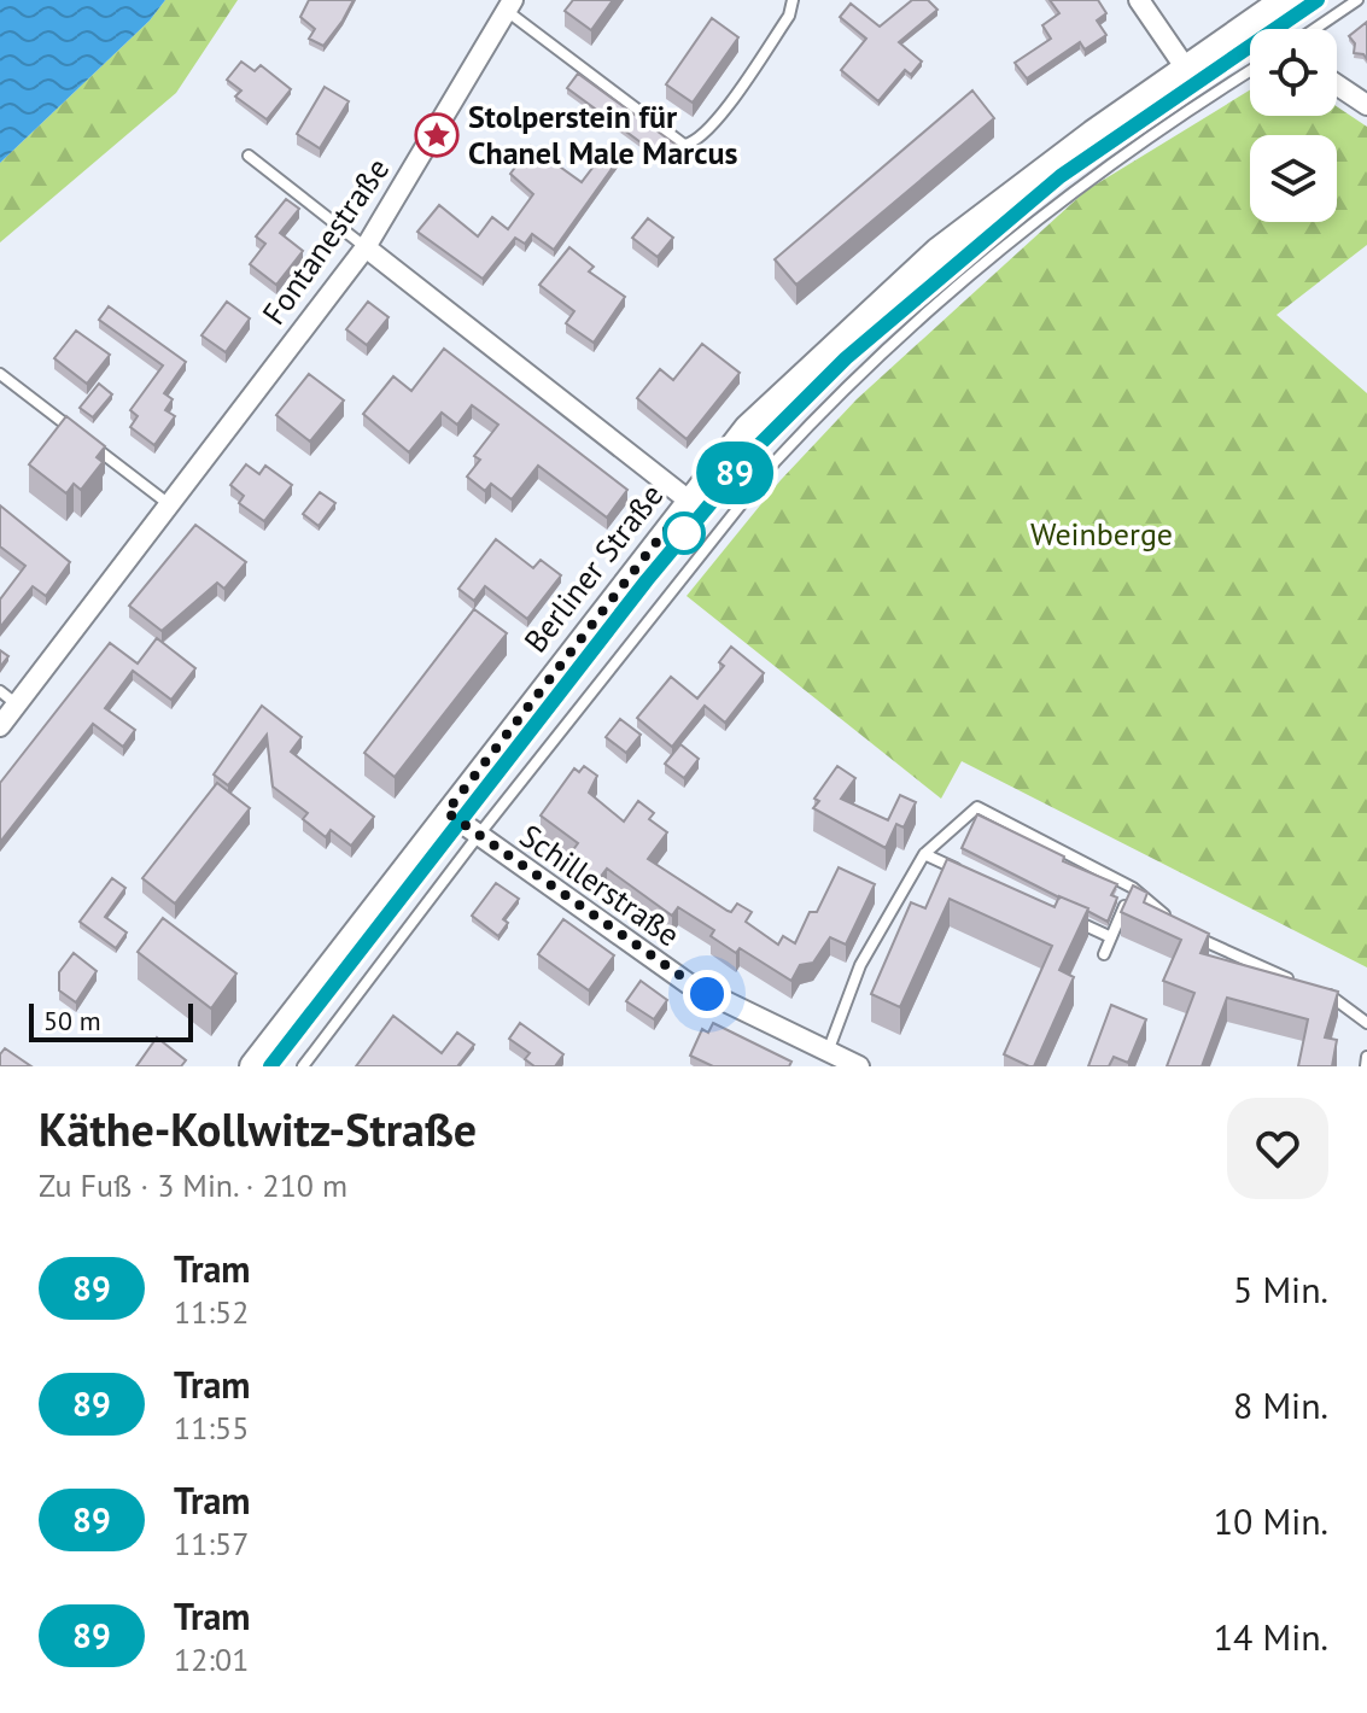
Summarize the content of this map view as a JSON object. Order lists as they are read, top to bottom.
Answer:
{
  "streets": {
    "street": ["Fontanestraße", "Berliner Straße", "Schillerstraße"]
  },
  "crossings": [
    ["Berliner Straße", "Schillerstraße"]
  ],
  "parks": ["Weinberge"],
  "places": {
    "place": ["Stolperstein für Chanel Male Marcus"]
  },
  "lines": ["tram line 89"],
  "scale_bar": "50 m",
  "page": {
    "on_map": "89",
    "scale": "50 m",
    "heading": ["Käthe-Kollwitz-Straße", "Zu Fuß · 3 Min. · 210 m"],
    "list": [
      {
        "mark": "89",
        "name": "Tram",
        "note": "11:52",
        "value": "5 Min."
      },
      {
        "mark": "89",
        "name": "Tram",
        "note": "11:55",
        "value": "8 Min."
      },
      {
        "mark": "89",
        "name": "Tram",
        "note": "11:57",
        "value": "10 Min."
      },
      {
        "mark": "89",
        "name": "Tram",
        "note": "12:01",
        "value": "14 Min."
      }
    ]
  }
}
